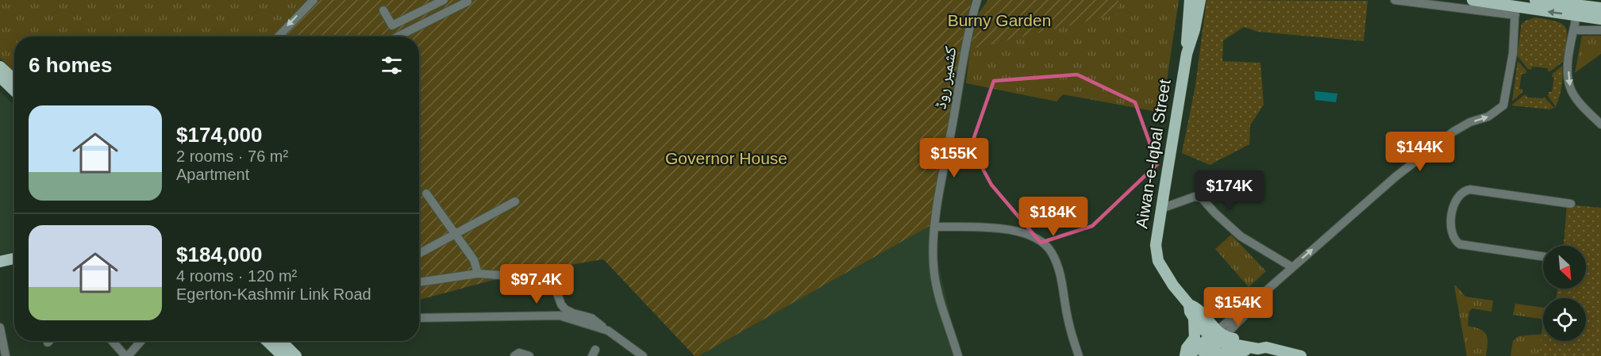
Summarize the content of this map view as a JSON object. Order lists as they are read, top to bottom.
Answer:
{
  "streets": {
    "main road": ["Aiwan-e-Iqbal Street"],
    "street": ["کشمیر روڈ"]
  },
  "parks": ["Burny Garden", "Governor House"],
  "north": "bottom right",
  "page": {
    "heading": "6 homes",
    "list": [
      {
        "name": "$174,000",
        "note": "2 rooms · 76 m² · Apartment"
      },
      {
        "name": "$184,000",
        "note": "4 rooms · 120 m² · Egerton-Kashmir Link Road"
      }
    ],
    "price": [
      "$144K",
      "$155K",
      "$174K",
      "$184K",
      "$97.4K",
      "$154K"
    ]
  }
}
